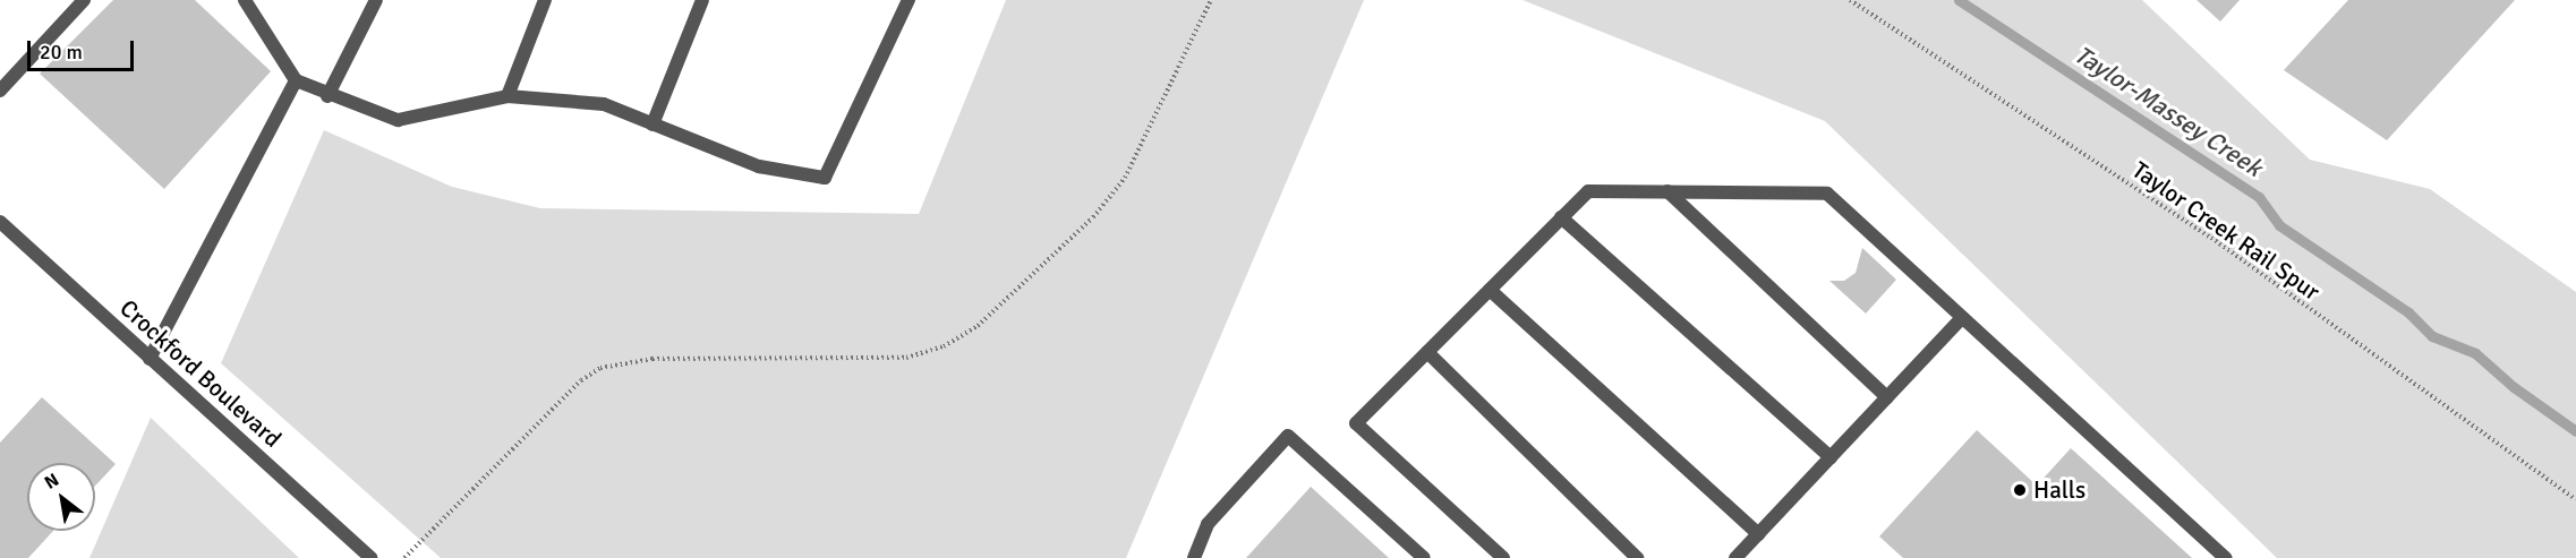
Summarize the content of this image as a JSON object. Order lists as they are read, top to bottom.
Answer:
{
  "streets": {
    "street": ["Crockford Boulevard"],
    "path": ["Taylor Creek Rail Spur"]
  },
  "water": ["Taylor-Massey Creek"],
  "places": ["Halls"],
  "scale_bar": "20 m",
  "north": "top left"
}
